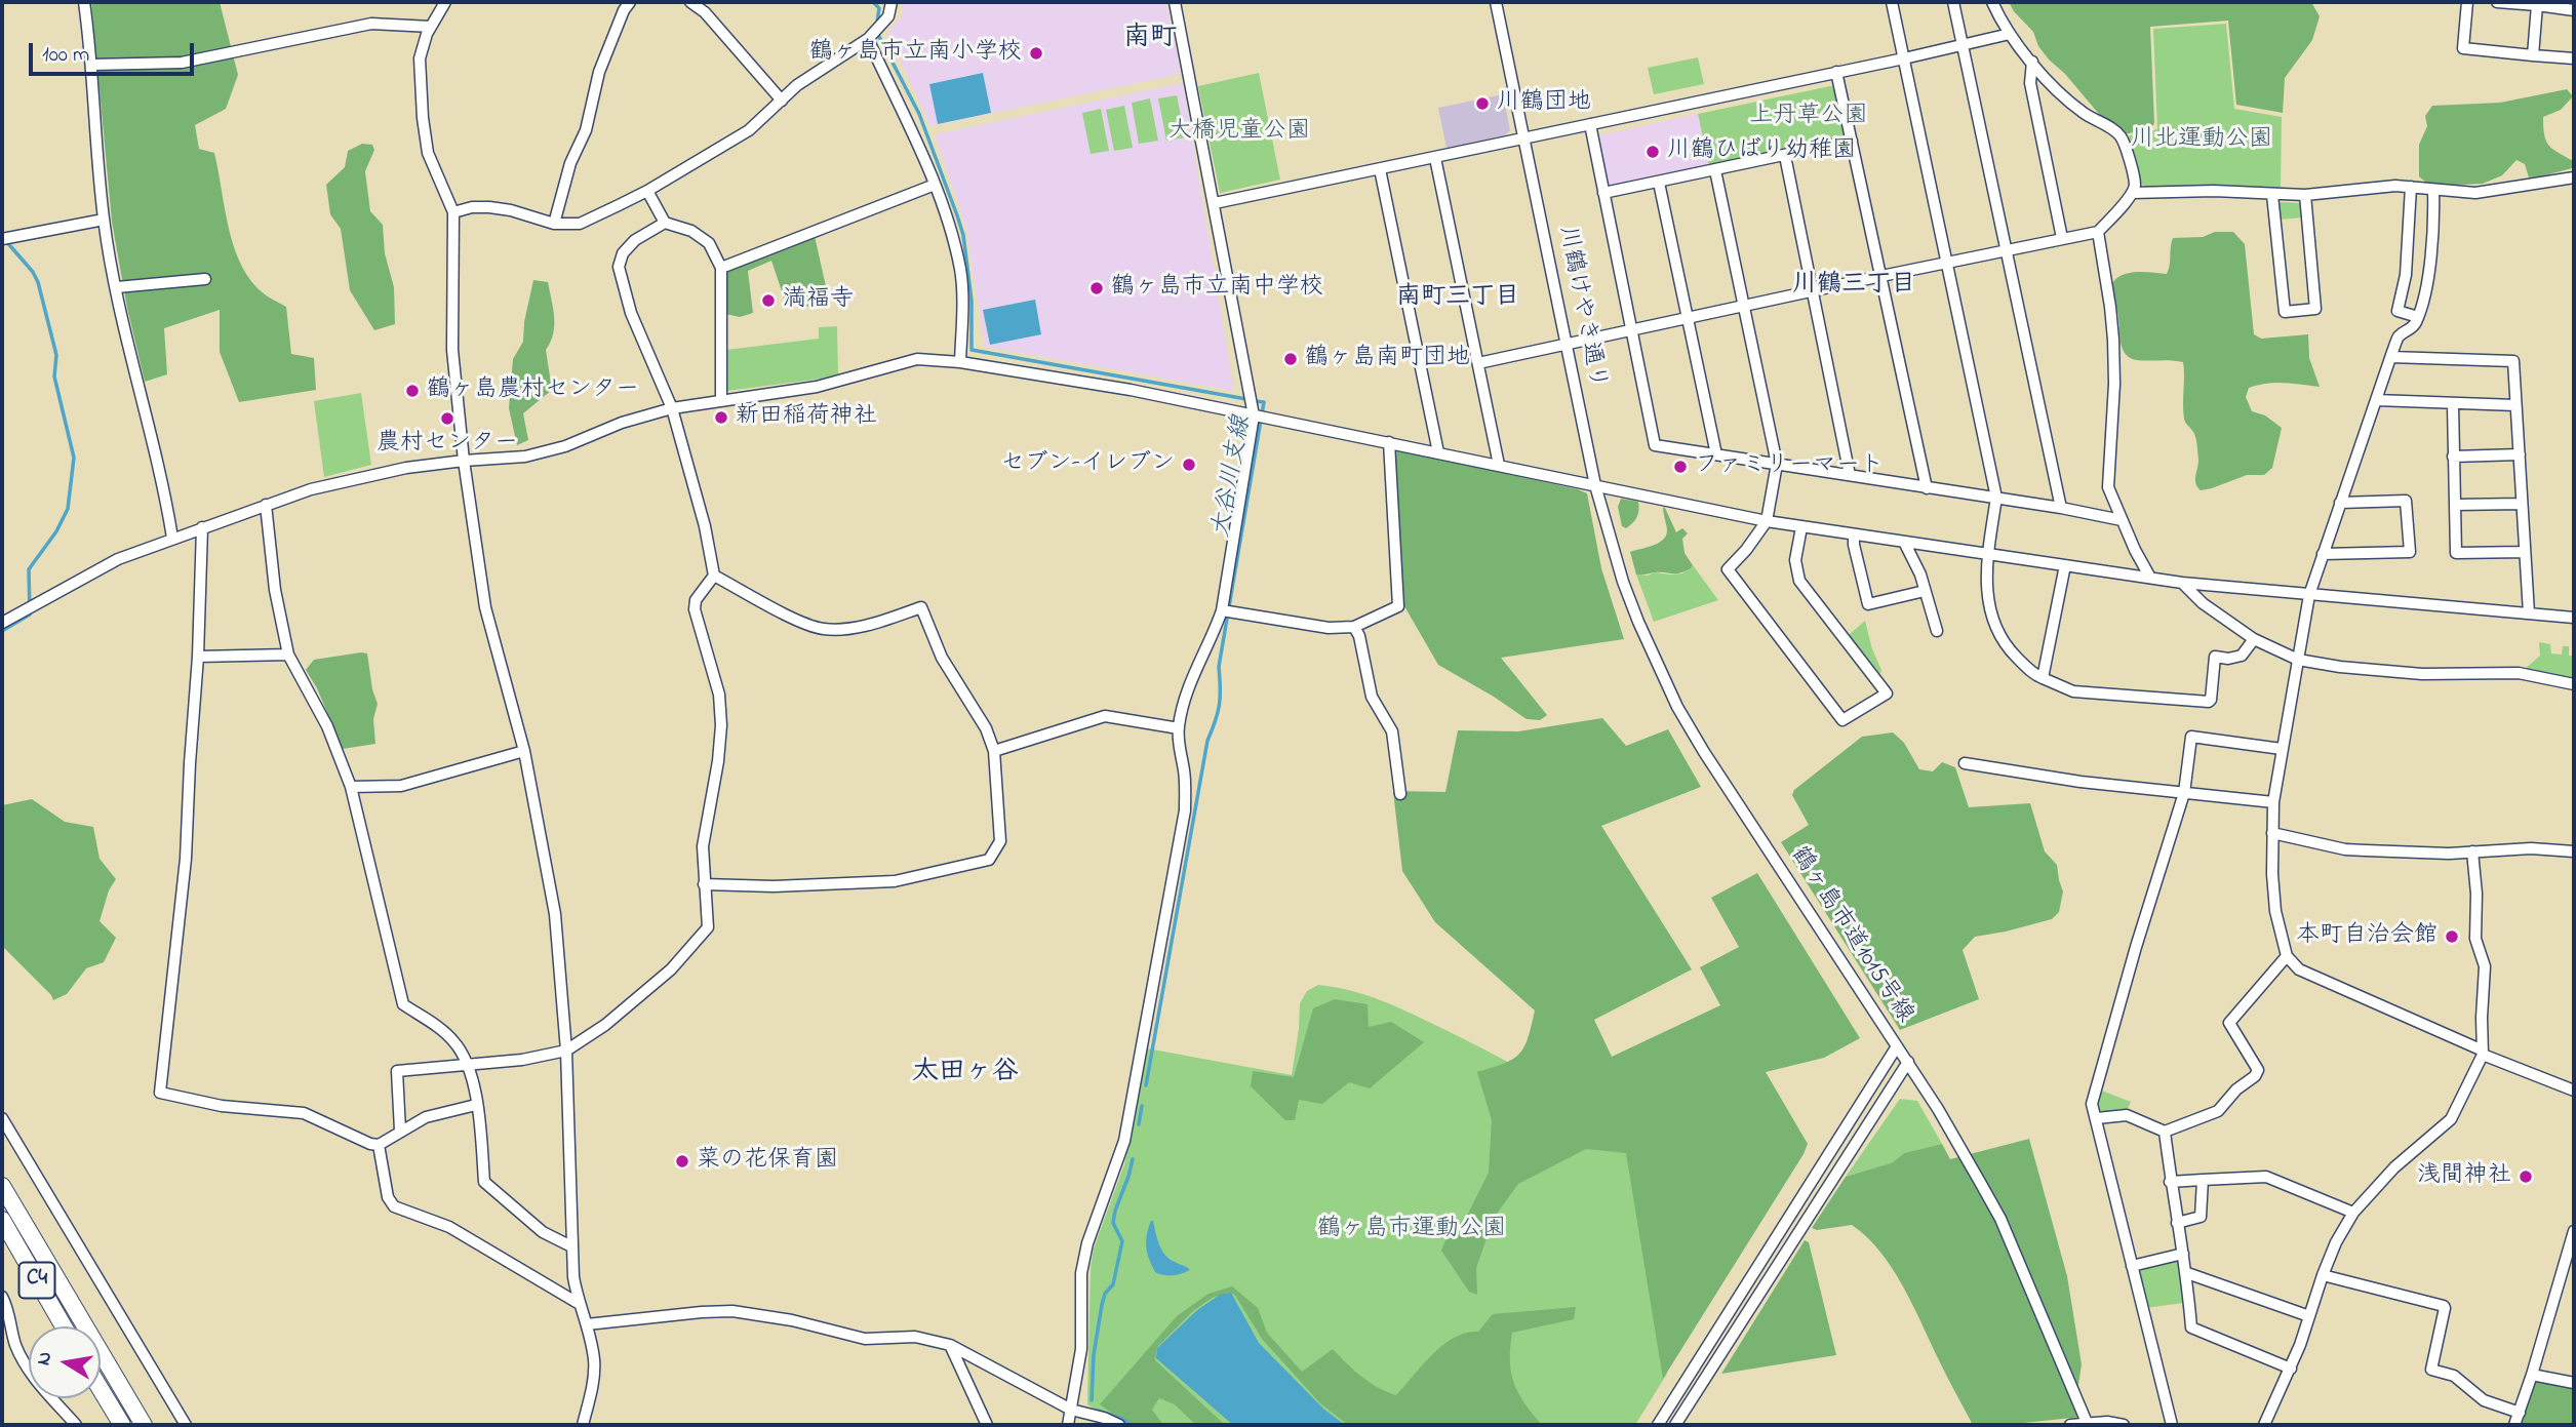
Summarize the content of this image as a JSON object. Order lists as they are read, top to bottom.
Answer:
{
  "streets": {
    "highway": ["C4"],
    "street": ["川鶴けやき通り", "鶴ヶ島市道1015号線"]
  },
  "crossings": [
    ["川鶴けやき通り", "鶴ヶ島市道1015号線"]
  ],
  "districts": [
    "南町",
    "川鶴三丁目",
    "南町三丁目",
    "太田ヶ谷"
  ],
  "water": ["大谷川支線"],
  "parks": [
    "上丹草公園",
    "大橋児童公園",
    "川北運動公園",
    "鶴ヶ島市運動公園"
  ],
  "places": [
    "鶴ヶ島市立南小学校",
    "川鶴団地",
    "川鶴ひばり幼稚園",
    "鶴ヶ島市立南中学校",
    "満福寺",
    "鶴ヶ島南町団地",
    "鶴ヶ島農村センター",
    "新田稲荷神社",
    "農村センター",
    "セブン-イレブン",
    "ファミリーマート",
    "本町自治会館",
    "菜の花保育園",
    "浅間神社"
  ],
  "scale_bar": "100 m",
  "north": "left"
}
